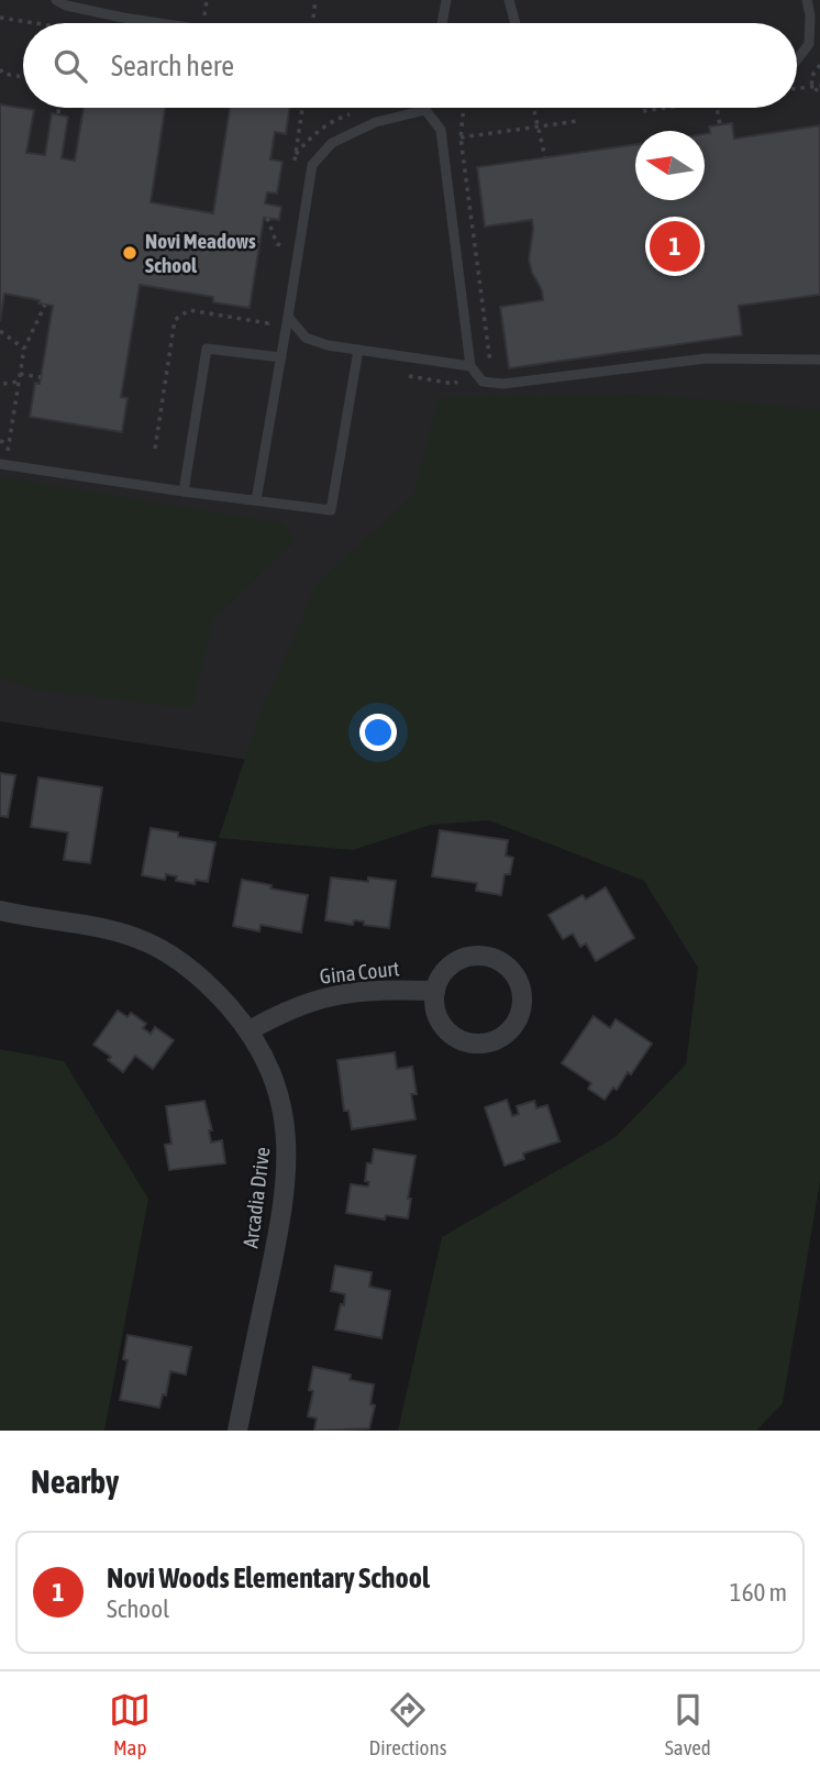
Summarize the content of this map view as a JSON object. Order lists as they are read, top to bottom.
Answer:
{
  "streets": {
    "street": ["Gina Court", "Arcadia Drive"]
  },
  "crossings": [
    ["Gina Court", "Arcadia Drive"]
  ],
  "places": ["Novi Meadows School"],
  "north": "left",
  "page": {
    "search": "Search here",
    "pins": "1",
    "heading": "Nearby",
    "list": [
      {
        "mark": "1",
        "name": "Novi Woods Elementary School",
        "note": "School",
        "value": "160 m"
      }
    ],
    "nav": ["Map", "Directions", "Saved"]
  }
}
